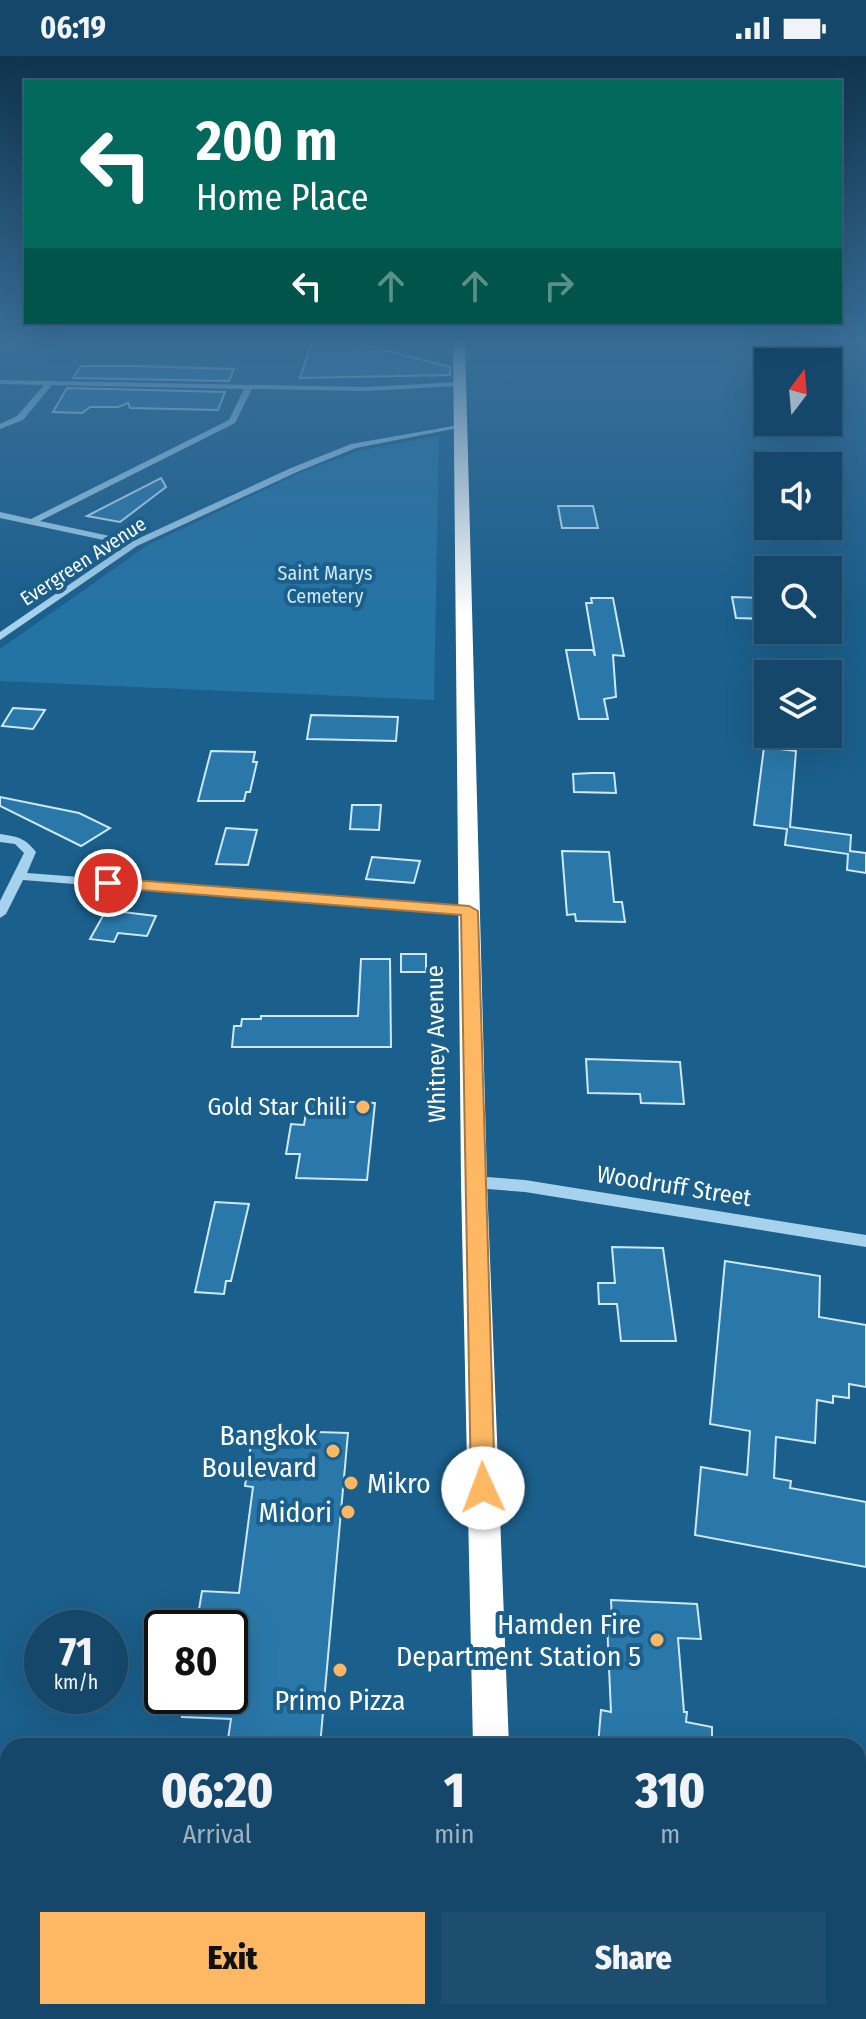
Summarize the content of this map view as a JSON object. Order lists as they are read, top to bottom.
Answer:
{
  "streets": {
    "highway": ["Whitney Avenue"],
    "street": ["Evergreen Avenue", "Woodruff Street"]
  },
  "crossings": [
    ["Whitney Avenue", "Woodruff Street"]
  ],
  "parks": ["Saint Marys Cemetery"],
  "places": [
    "Gold Star Chili",
    "Bangkok Boulevard",
    "Mikro",
    "Midori",
    "Hamden Fire Department Station 5",
    "Primo Pizza"
  ],
  "north": "top",
  "page": {
    "status": "06:19",
    "turn": ["200 m", "Home Place"],
    "speed": "71 km/h",
    "limit": "80",
    "eta": [
      "06:20",
      "Arrival",
      "1",
      "min",
      "310",
      "m"
    ],
    "buttons": ["Exit", "Share"]
  }
}
